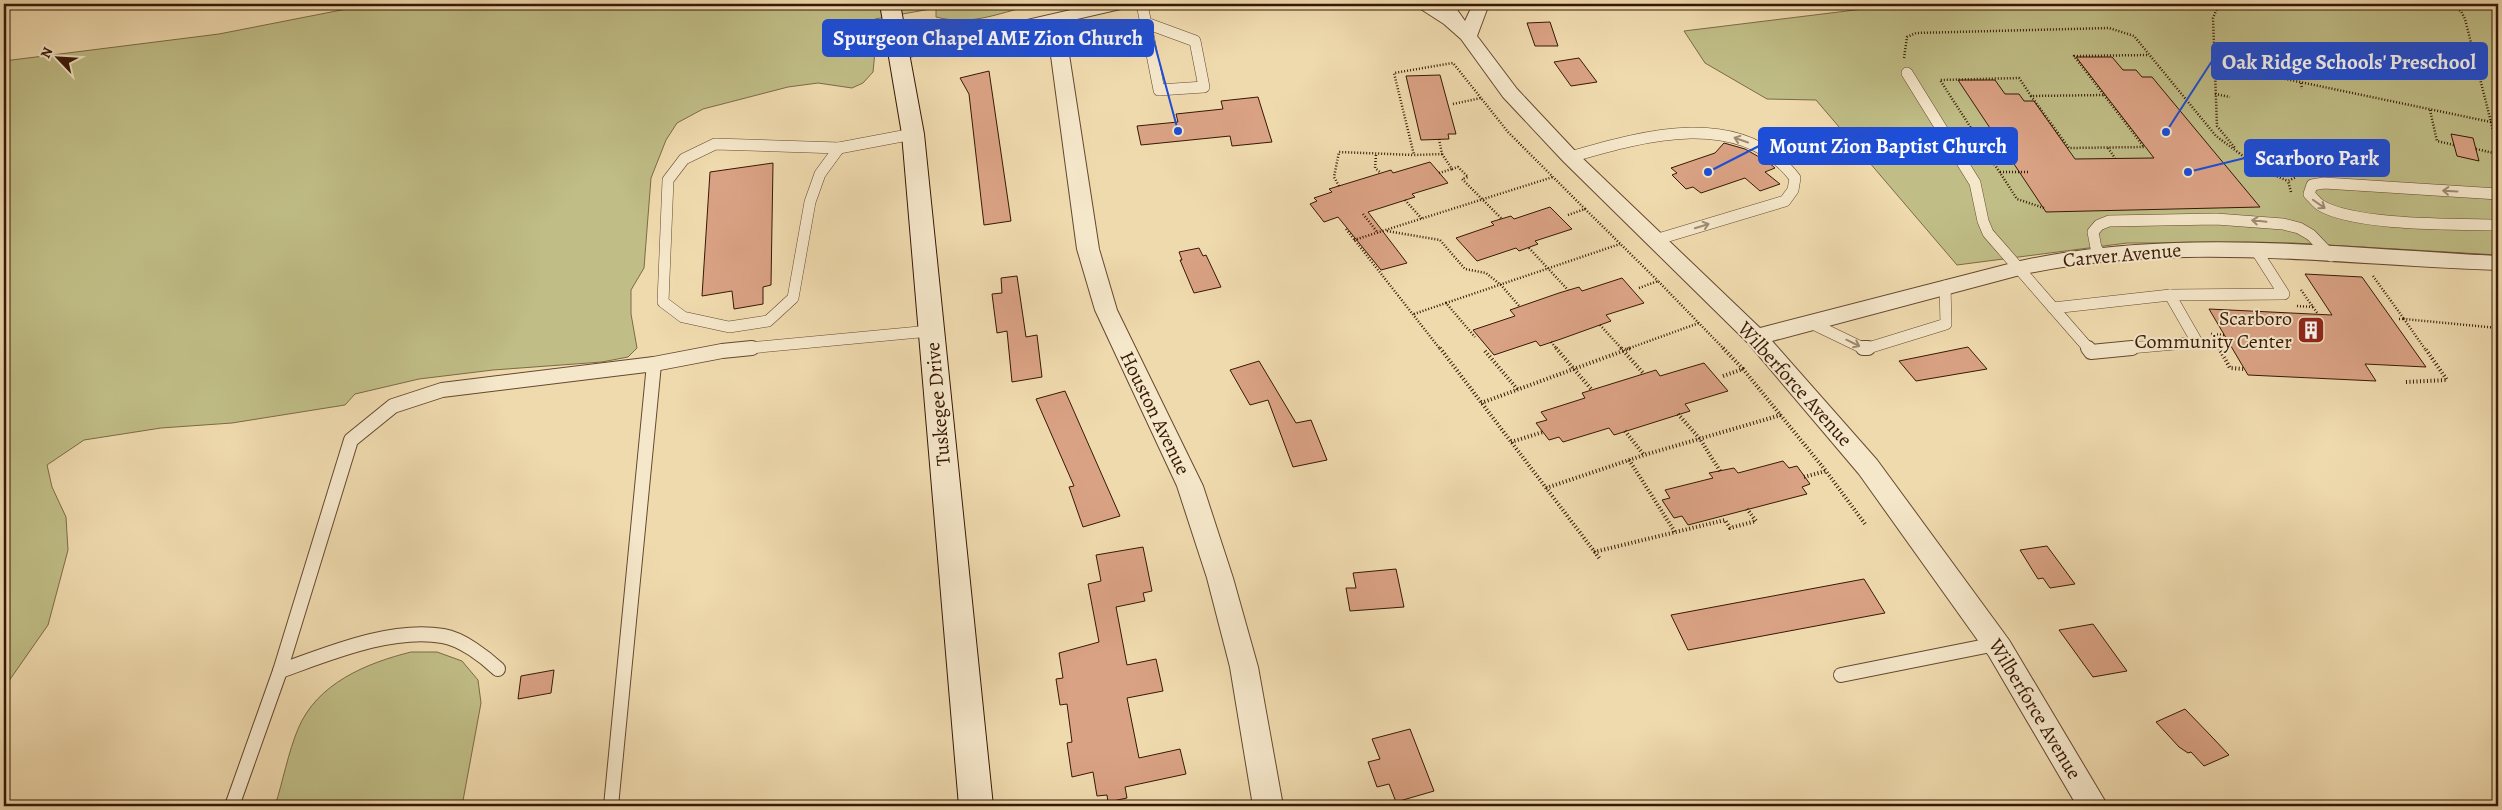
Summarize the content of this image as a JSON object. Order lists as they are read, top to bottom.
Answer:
{
  "streets": {
    "street": [
      "Carver Avenue",
      "Wilberforce Avenue",
      "Tuskegee Drive",
      "Houston Avenue"
    ]
  },
  "crossings": [
    ["Carver Avenue", "Wilberforce Avenue"]
  ],
  "places": {
    "other": [
      "Spurgeon Chapel AME Zion Church",
      "Oak Ridge Schools' Preschool",
      "Mount Zion Baptist Church",
      "Scarboro Park"
    ],
    "building": ["Scarboro Community Center"]
  },
  "north": "top left"
}
